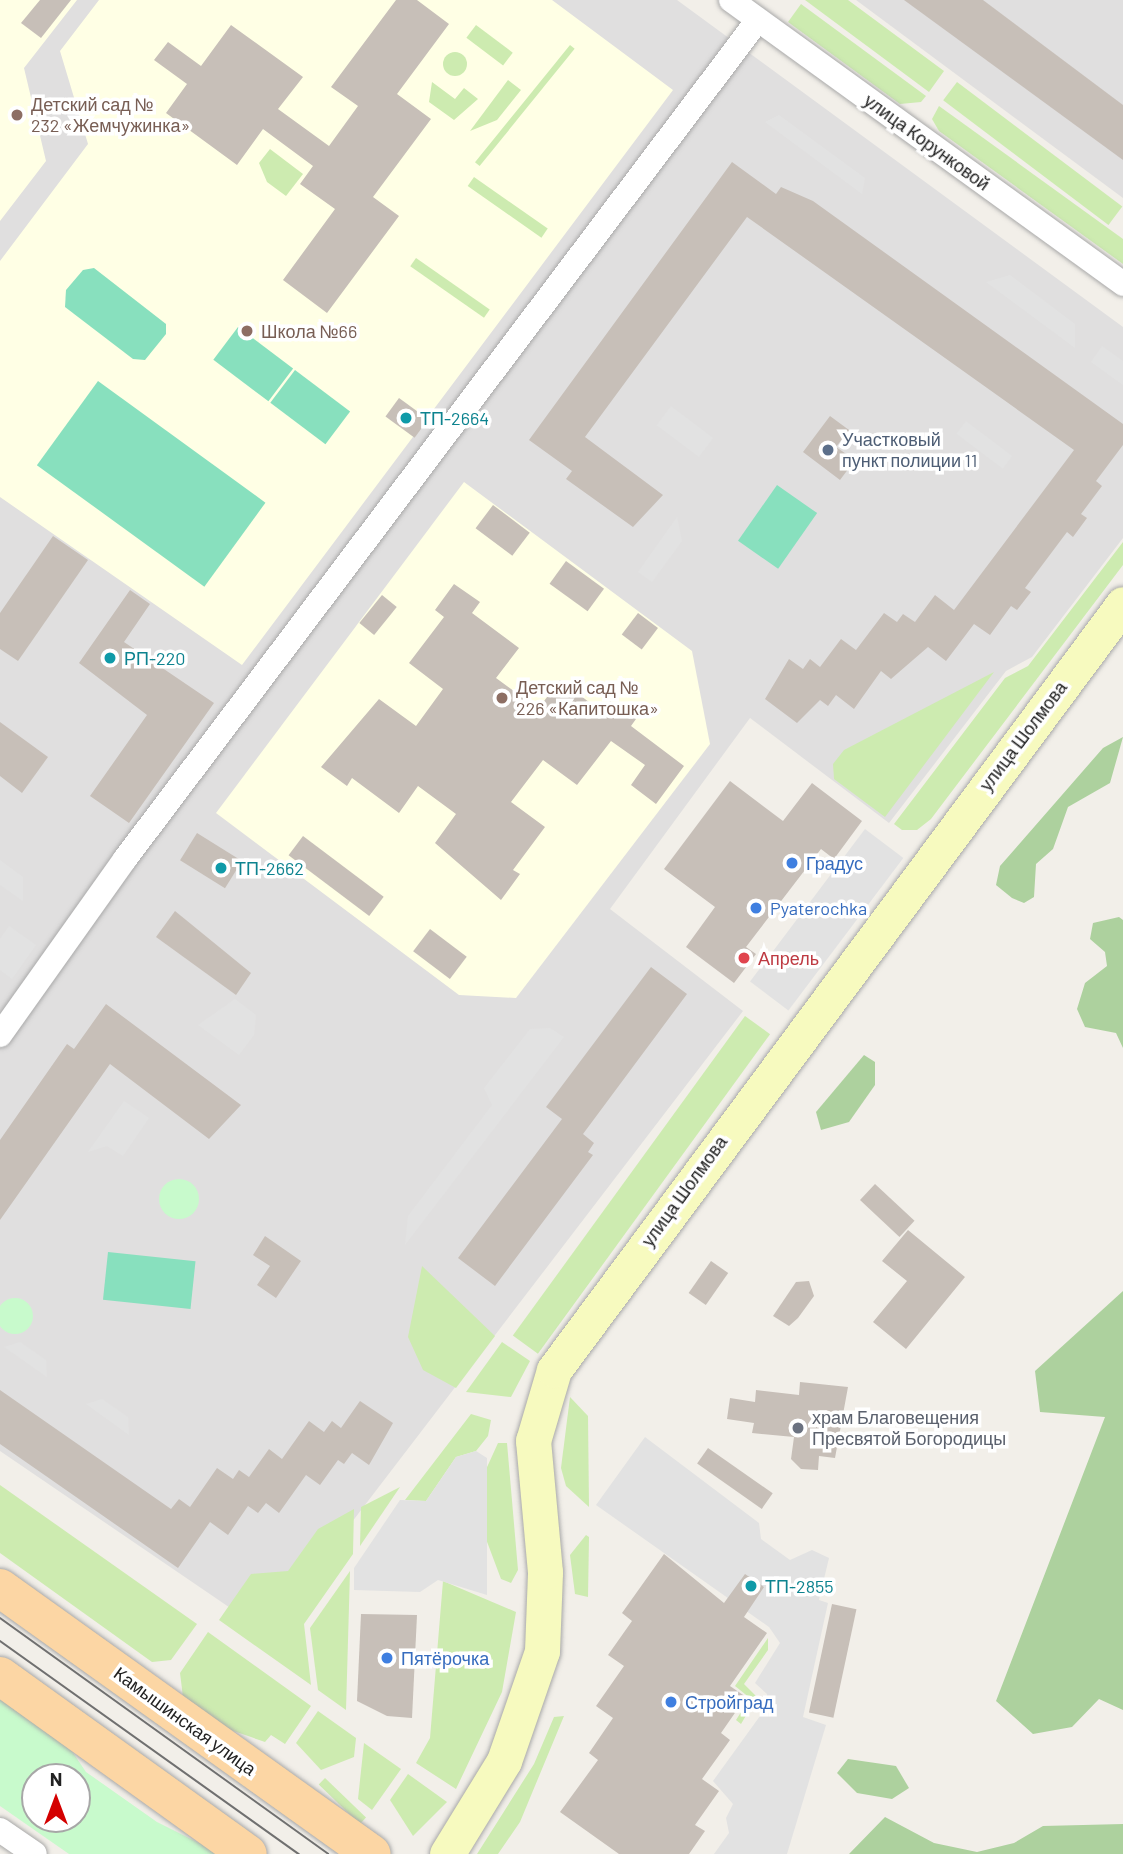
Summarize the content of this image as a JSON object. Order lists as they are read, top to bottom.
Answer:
{
  "streets": {
    "main road": ["Камышинская улица"],
    "street": ["улица Корунковой", "улица Шолмова"]
  },
  "places": [
    "Детский сад № 232 «Жемчужинка»",
    "Школа №66",
    "ТП-2664",
    "Участковый пункт полиции 11",
    "РП-220",
    "Детский сад № 226 «Капитошка»",
    "Градус",
    "ТП-2662",
    "Pyaterochka",
    "Апрель",
    "храм Благовещения Пресвятой Богородицы",
    "ТП-2855",
    "Пятёрочка",
    "Стройград"
  ],
  "north": "top"
}
